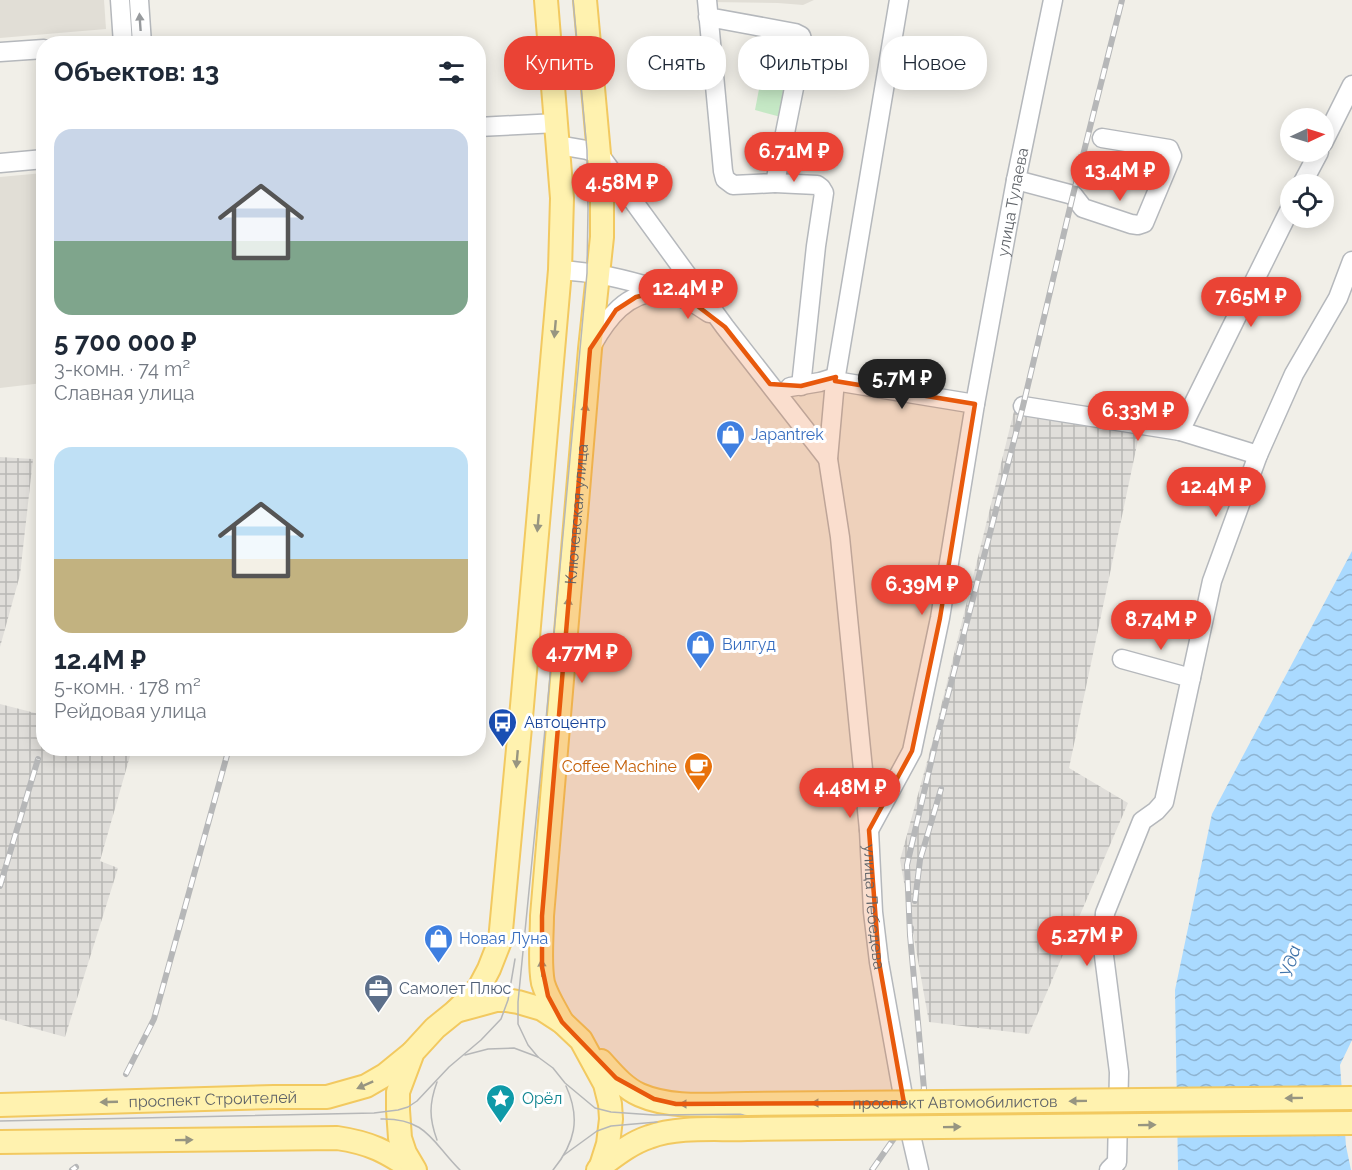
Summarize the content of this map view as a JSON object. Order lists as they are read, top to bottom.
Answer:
{
  "streets": {
    "main road": ["Ключевская улица", "проспект Строителей", "проспект Автомобилистов"],
    "street": ["улица Тулаева", "улица Лебедева"]
  },
  "crossings": [
    ["улица Тулаева", "улица Лебедева"]
  ],
  "water": ["Уда"],
  "places": {
    "shop": ["Japantrek", "Вилгуд", "Новая Луна"],
    "bus stop": ["Автоцентр"],
    "cafe": ["Coffee Machine"],
    "office": ["Самолет Плюс"],
    "place": ["Орёл"]
  },
  "north": "right",
  "page": {
    "chip": [
      "Купить",
      "Снять",
      "Фильтры",
      "Новое"
    ],
    "heading": "Объектов: 13",
    "list": [
      {
        "name": "5 700 000 ₽",
        "note": "3-комн. · 74 m² · Славная улица"
      },
      {
        "name": "12.4M ₽",
        "note": "5-комн. · 178 m² · Рейдовая улица"
      }
    ],
    "price": [
      "6.71M ₽",
      "13.4M ₽",
      "4.58M ₽",
      "12.4M ₽",
      "7.65M ₽",
      "5.7M ₽",
      "6.33M ₽",
      "12.4M ₽",
      "6.39M ₽",
      "8.74M ₽",
      "4.77M ₽",
      "4.48M ₽",
      "5.27M ₽"
    ]
  }
}
